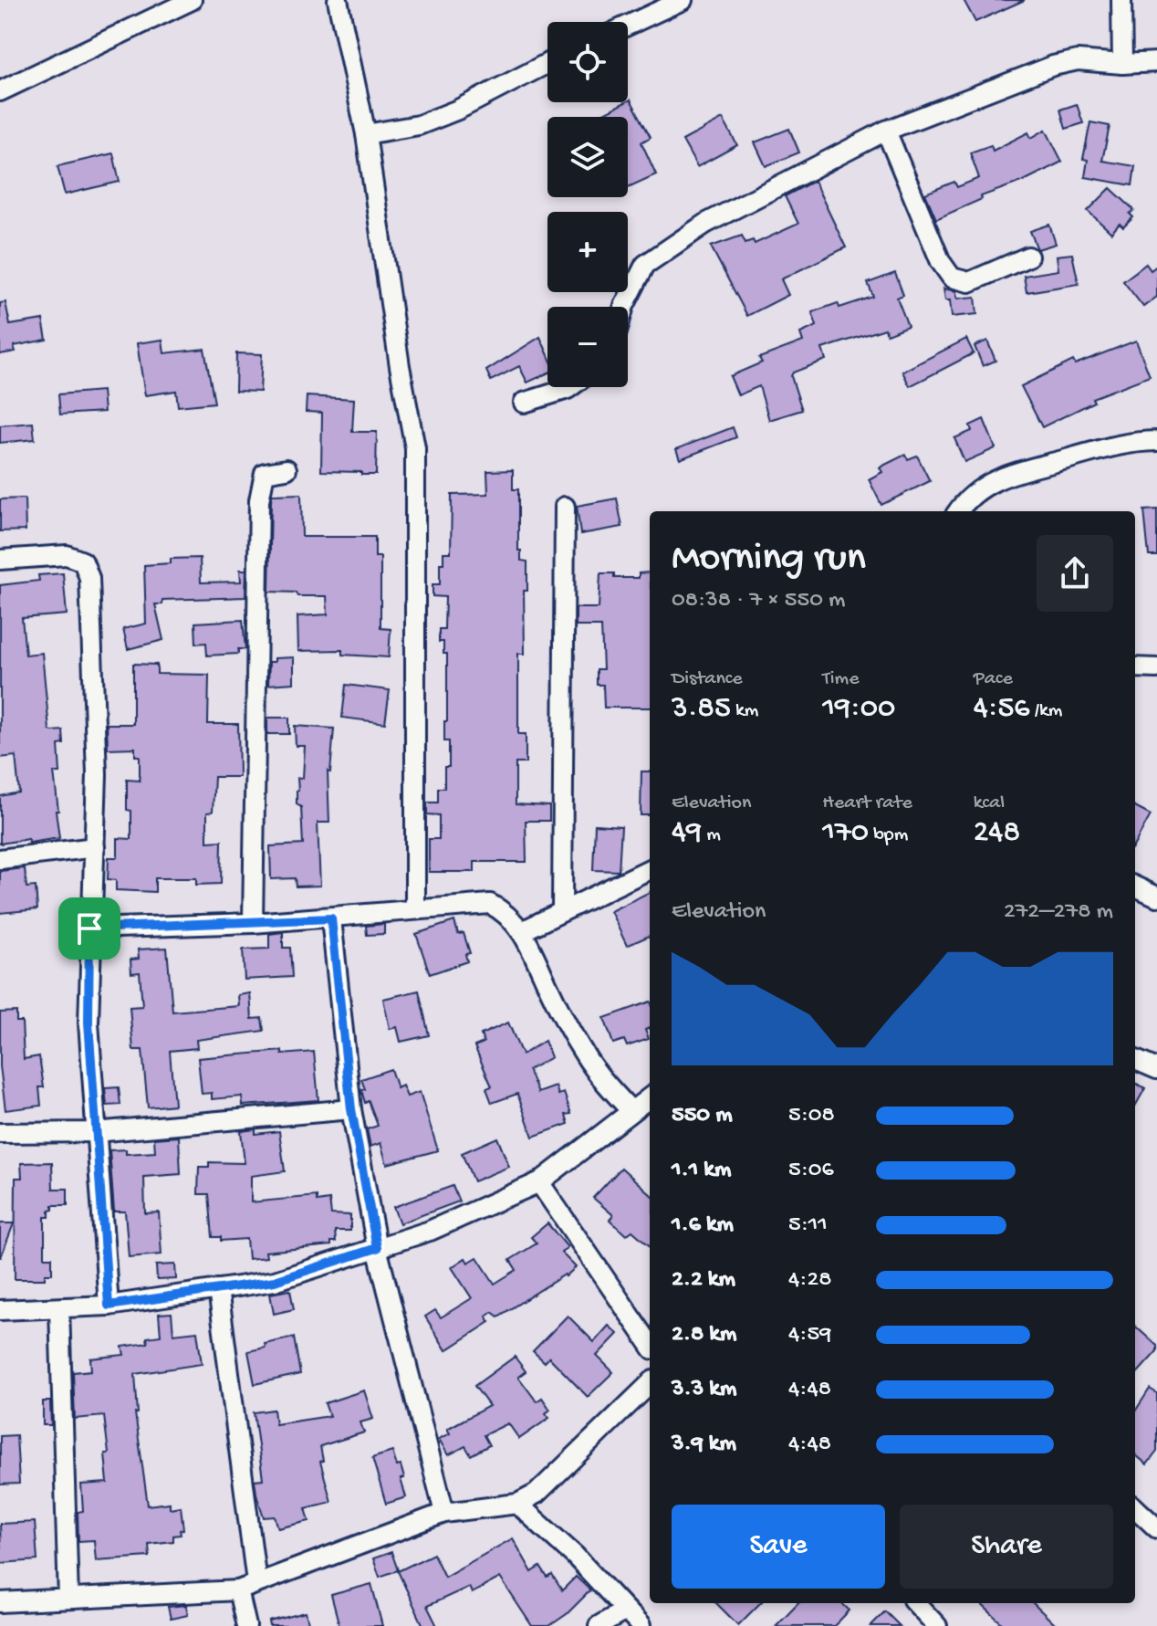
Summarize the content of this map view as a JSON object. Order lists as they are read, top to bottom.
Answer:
{
  "page": {
    "map_buttons": ["+", "−"],
    "heading": ["Morning run", "08:38 · 7 × 550 m"],
    "stats": [
      ["Distance", "3.85 km"],
      ["Time", "19:00"],
      ["Pace", "4:56 /km"],
      ["Elevation", "49 m"],
      ["Heart rate", "170 bpm"],
      ["kcal", "248"]
    ],
    "chart": ["Elevation", "272–278 m"],
    "list": [
      {
        "name": "550 m",
        "note": "5:08"
      },
      {
        "name": "1.1 km",
        "note": "5:06"
      },
      {
        "name": "1.6 km",
        "note": "5:11"
      },
      {
        "name": "2.2 km",
        "note": "4:28"
      },
      {
        "name": "2.8 km",
        "note": "4:59"
      },
      {
        "name": "3.3 km",
        "note": "4:48"
      },
      {
        "name": "3.9 km",
        "note": "4:48"
      }
    ],
    "buttons": ["Save", "Share"]
  }
}
